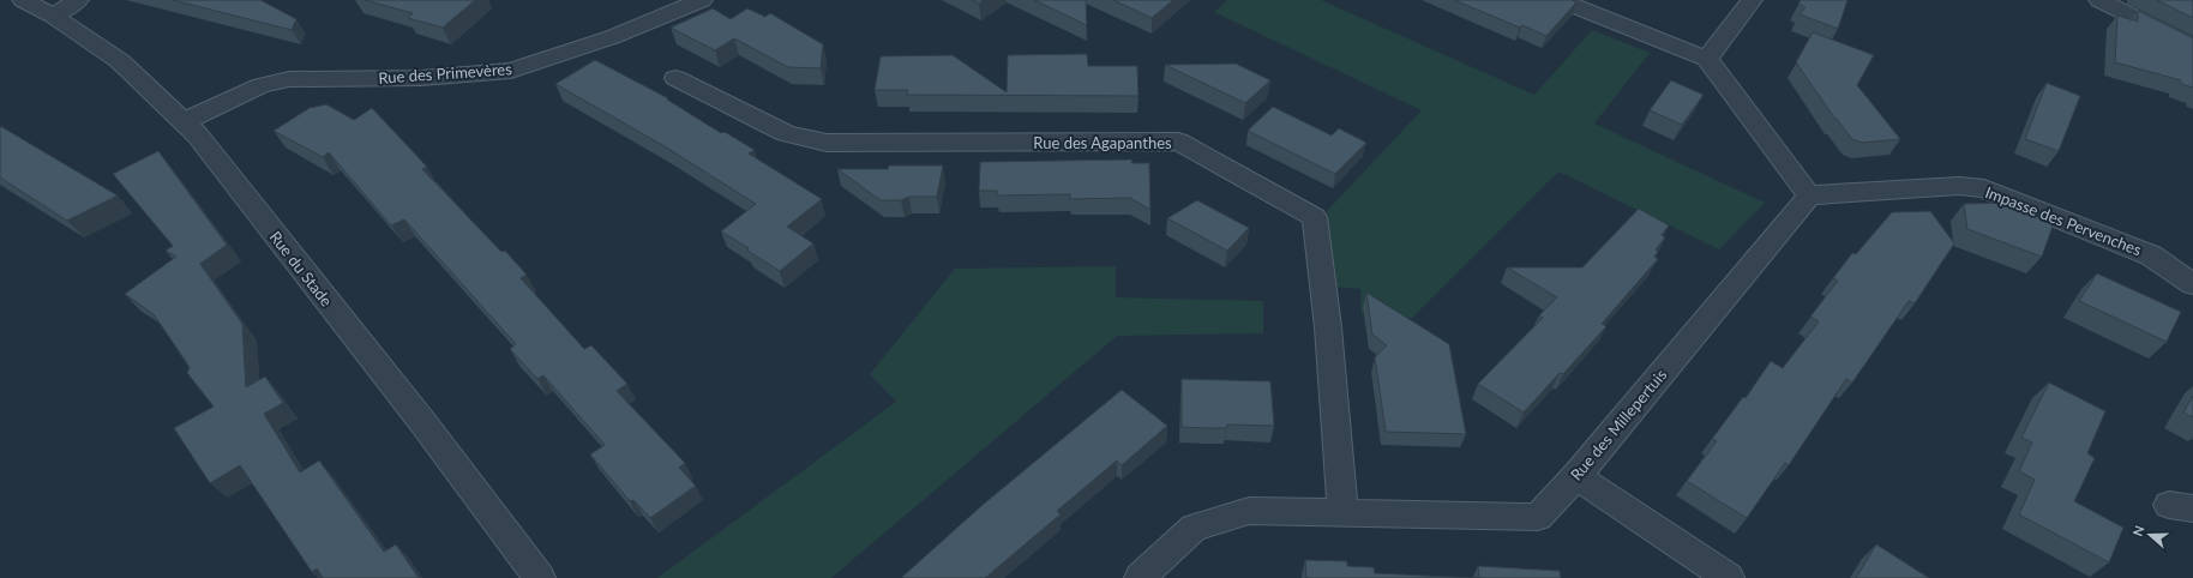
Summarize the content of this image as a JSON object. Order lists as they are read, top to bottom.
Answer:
{
  "streets": {
    "street": [
      "Rue des Primevères",
      "Rue des Agapanthes",
      "Impasse des Pervenches",
      "Rue du Stade",
      "Rue des Millepertuis"
    ]
  },
  "crossings": [
    ["Rue des Primevères", "Rue du Stade"],
    ["Rue des Agapanthes", "Rue des Millepertuis"],
    ["Impasse des Pervenches", "Rue des Millepertuis"]
  ],
  "north": "left"
}
